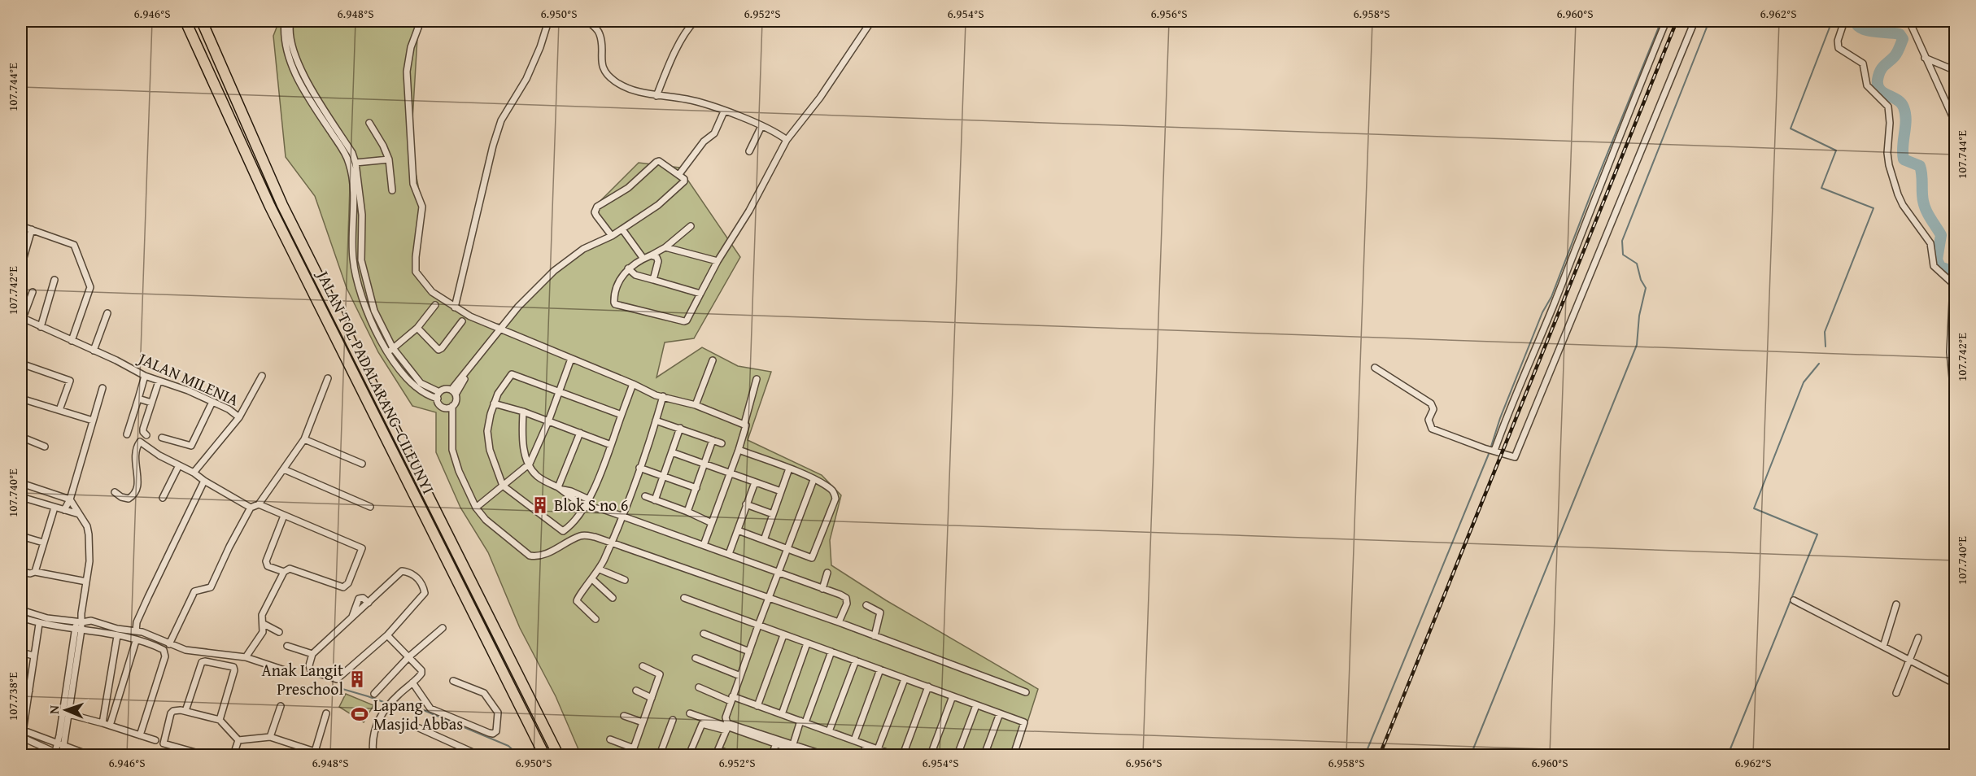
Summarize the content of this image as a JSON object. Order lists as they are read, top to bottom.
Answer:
{
  "streets": {
    "highway": ["JALAN TOL PADALARANG–CILEUNYI"],
    "street": ["JALAN MILENIA"]
  },
  "places": {
    "building": ["Blok S no 6", "Anak Langit Preschool"],
    "sports": ["Lapang Masjid Abbas"]
  },
  "north": "left",
  "coordinates": [
    "6.946°S",
    "6.948°S",
    "6.950°S",
    "6.952°S",
    "6.954°S",
    "6.956°S",
    "6.958°S",
    "6.960°S",
    "6.962°S",
    "107.744°E",
    "107.742°E",
    "107.740°E",
    "107.738°E"
  ]
}
